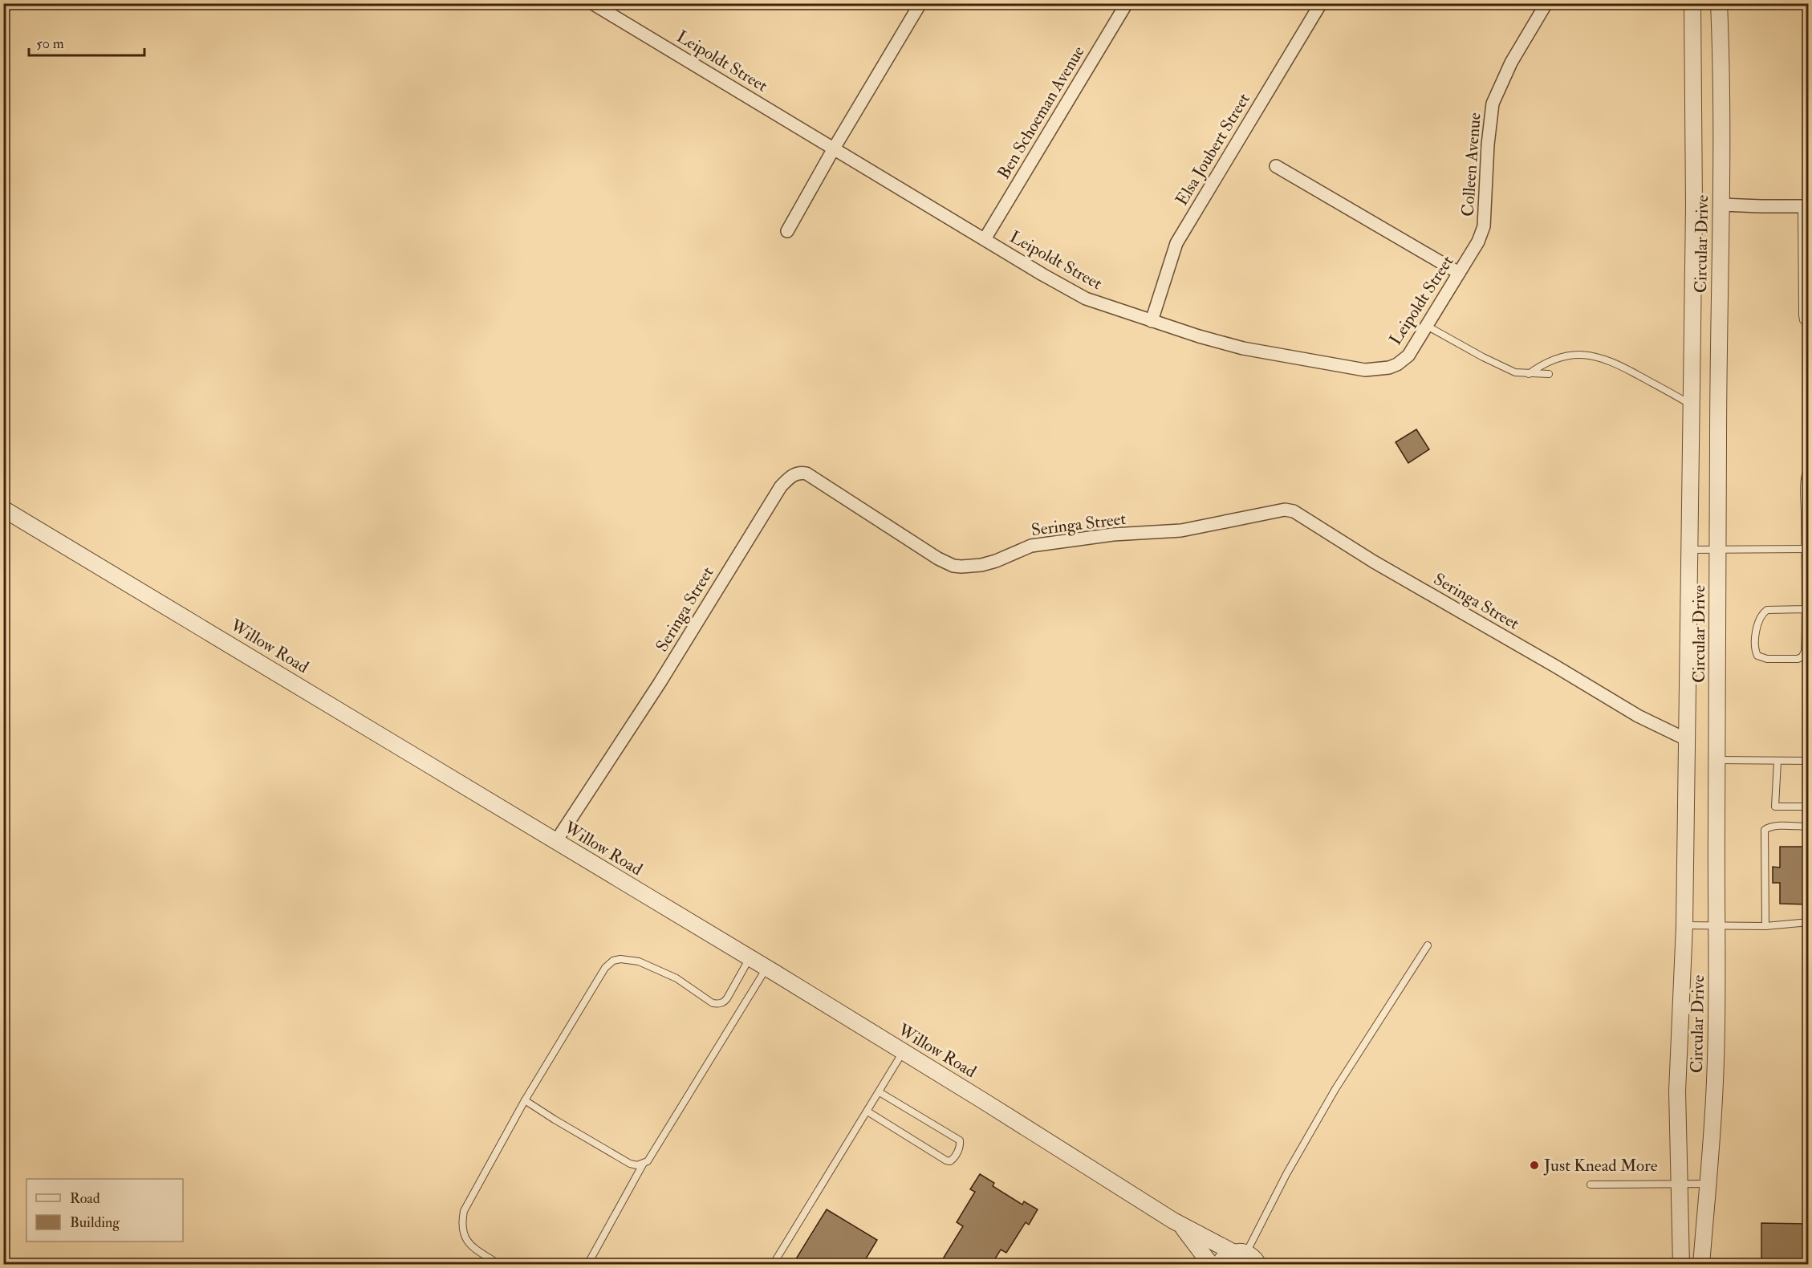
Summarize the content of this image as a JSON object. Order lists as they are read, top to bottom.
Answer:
{
  "streets": {
    "street": [
      "Leipoldt Street",
      "Ben Schoeman Avenue",
      "Elsa Joubert Street",
      "Colleen Avenue",
      "Circular Drive",
      "Seringa Street",
      "Willow Road"
    ]
  },
  "crossings": [
    ["Leipoldt Street", "Ben Schoeman Avenue"],
    ["Leipoldt Street", "Elsa Joubert Street"],
    ["Leipoldt Street", "Colleen Avenue"],
    ["Circular Drive", "Seringa Street"],
    ["Seringa Street", "Willow Road"]
  ],
  "places": ["Just Knead More"],
  "legend": ["Road", "Building"],
  "scale_bar": "50 m"
}
